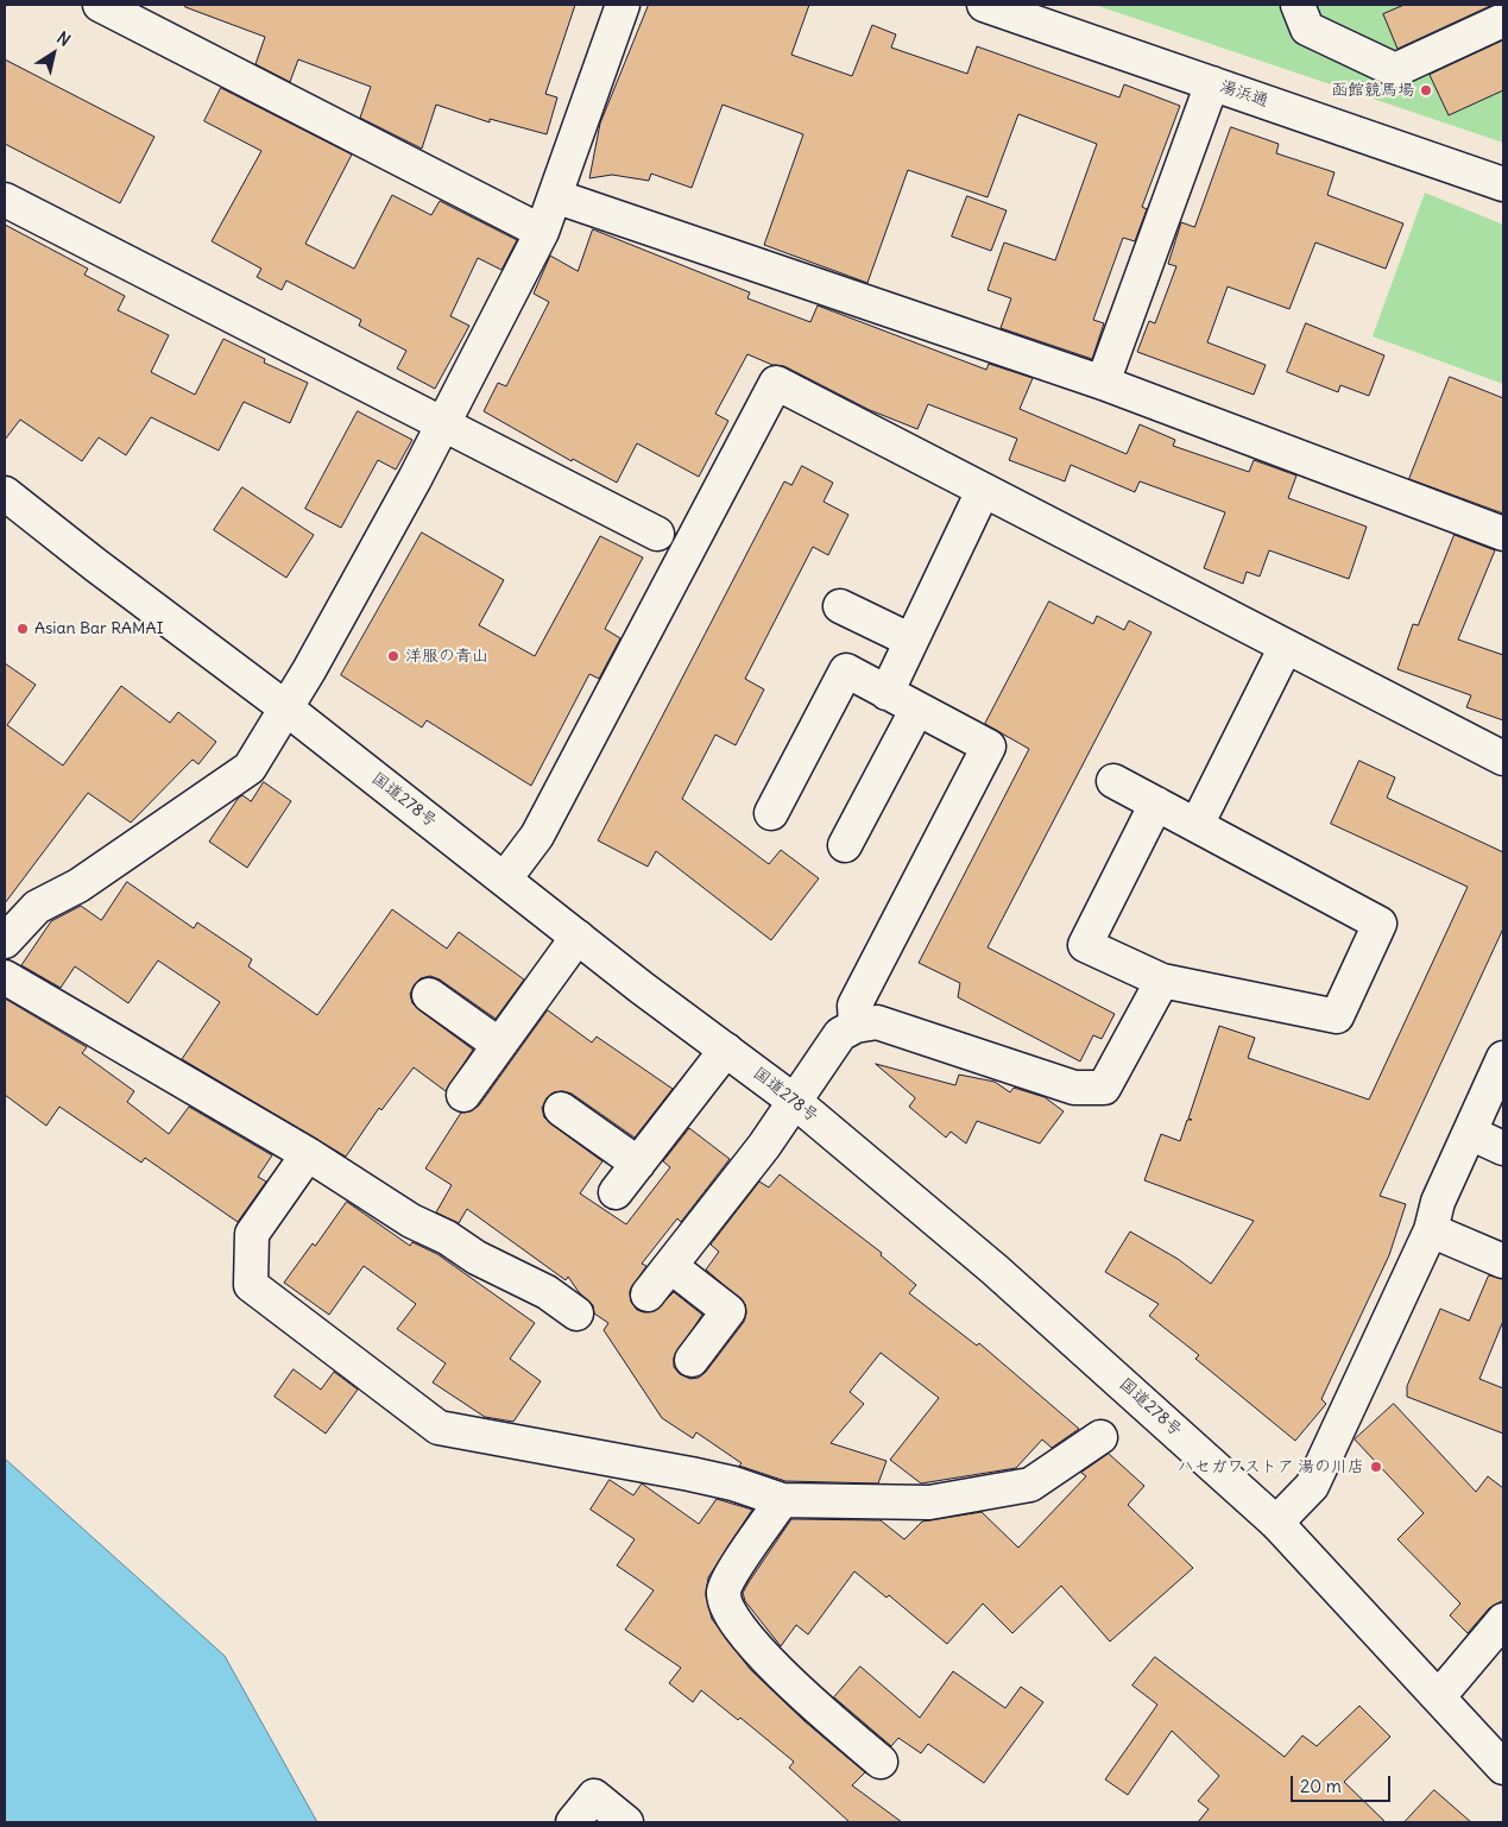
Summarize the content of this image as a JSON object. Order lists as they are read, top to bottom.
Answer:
{
  "streets": {
    "main road": ["湯浜通", "国道278号"]
  },
  "places": [
    "函館競馬場",
    "Asian Bar RAMAI",
    "洋服の青山",
    "ハセガワストア 湯の川店"
  ],
  "scale_bar": "20 m",
  "north": "top right"
}
